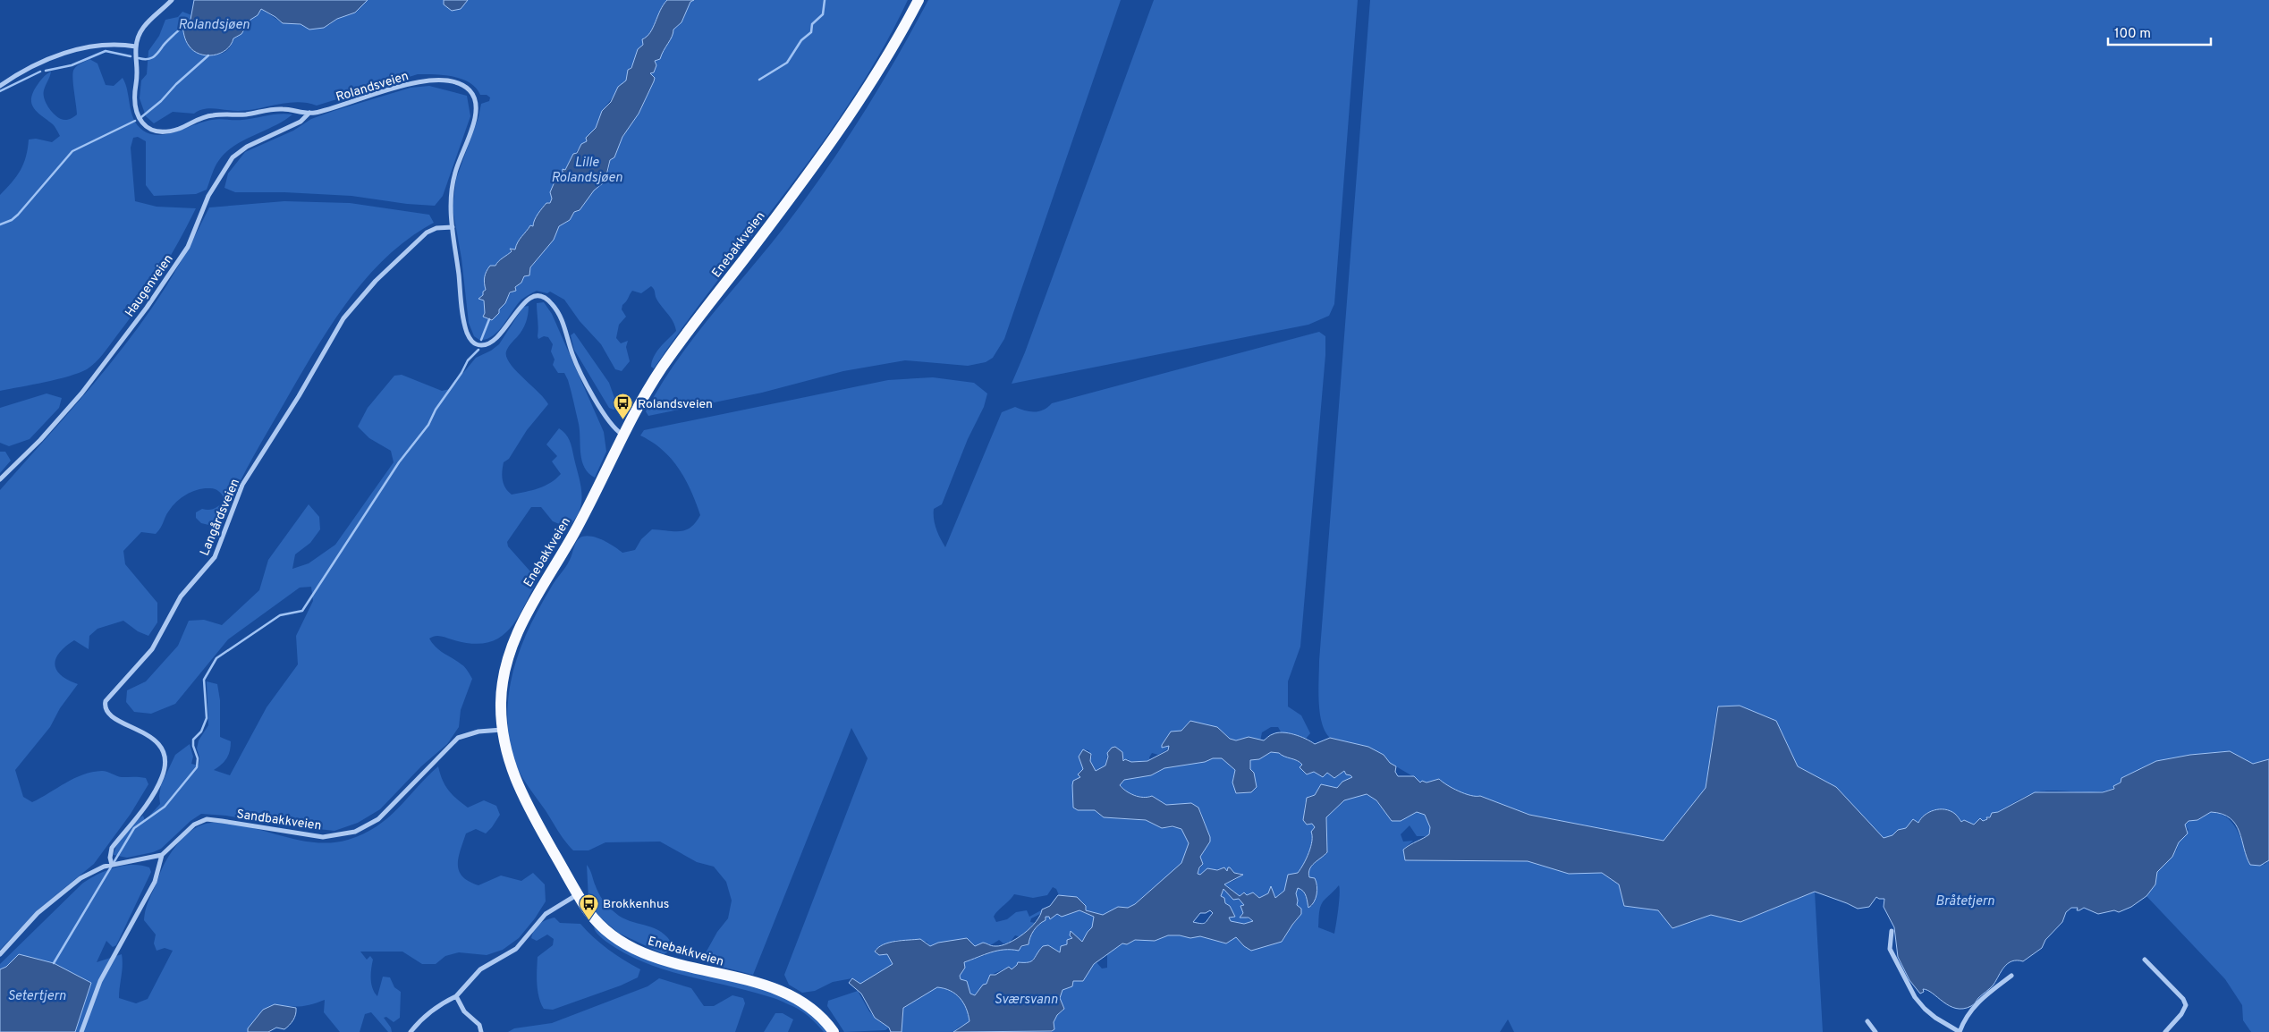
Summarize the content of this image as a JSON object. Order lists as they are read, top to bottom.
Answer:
{
  "streets": {
    "main road": ["Enebakkveien"],
    "street": [
      "Rolandsveien",
      "Haugenveien",
      "Langårdsveien",
      "Sandbakkveien"
    ]
  },
  "crossings": [
    ["Rolandsveien", "Enebakkveien"],
    ["Rolandsveien", "Haugenveien"],
    ["Rolandsveien", "Langårdsveien"],
    ["Enebakkveien", "Sandbakkveien"]
  ],
  "water": [
    "Rolandsjøen",
    "Lille Rolandsjøen",
    "Bråtetjern",
    "Setertjern",
    "Sværsvann"
  ],
  "places": {
    "bus stop": ["Rolandsveien", "Brokkenhus"]
  },
  "scale_bar": "100 m"
}
